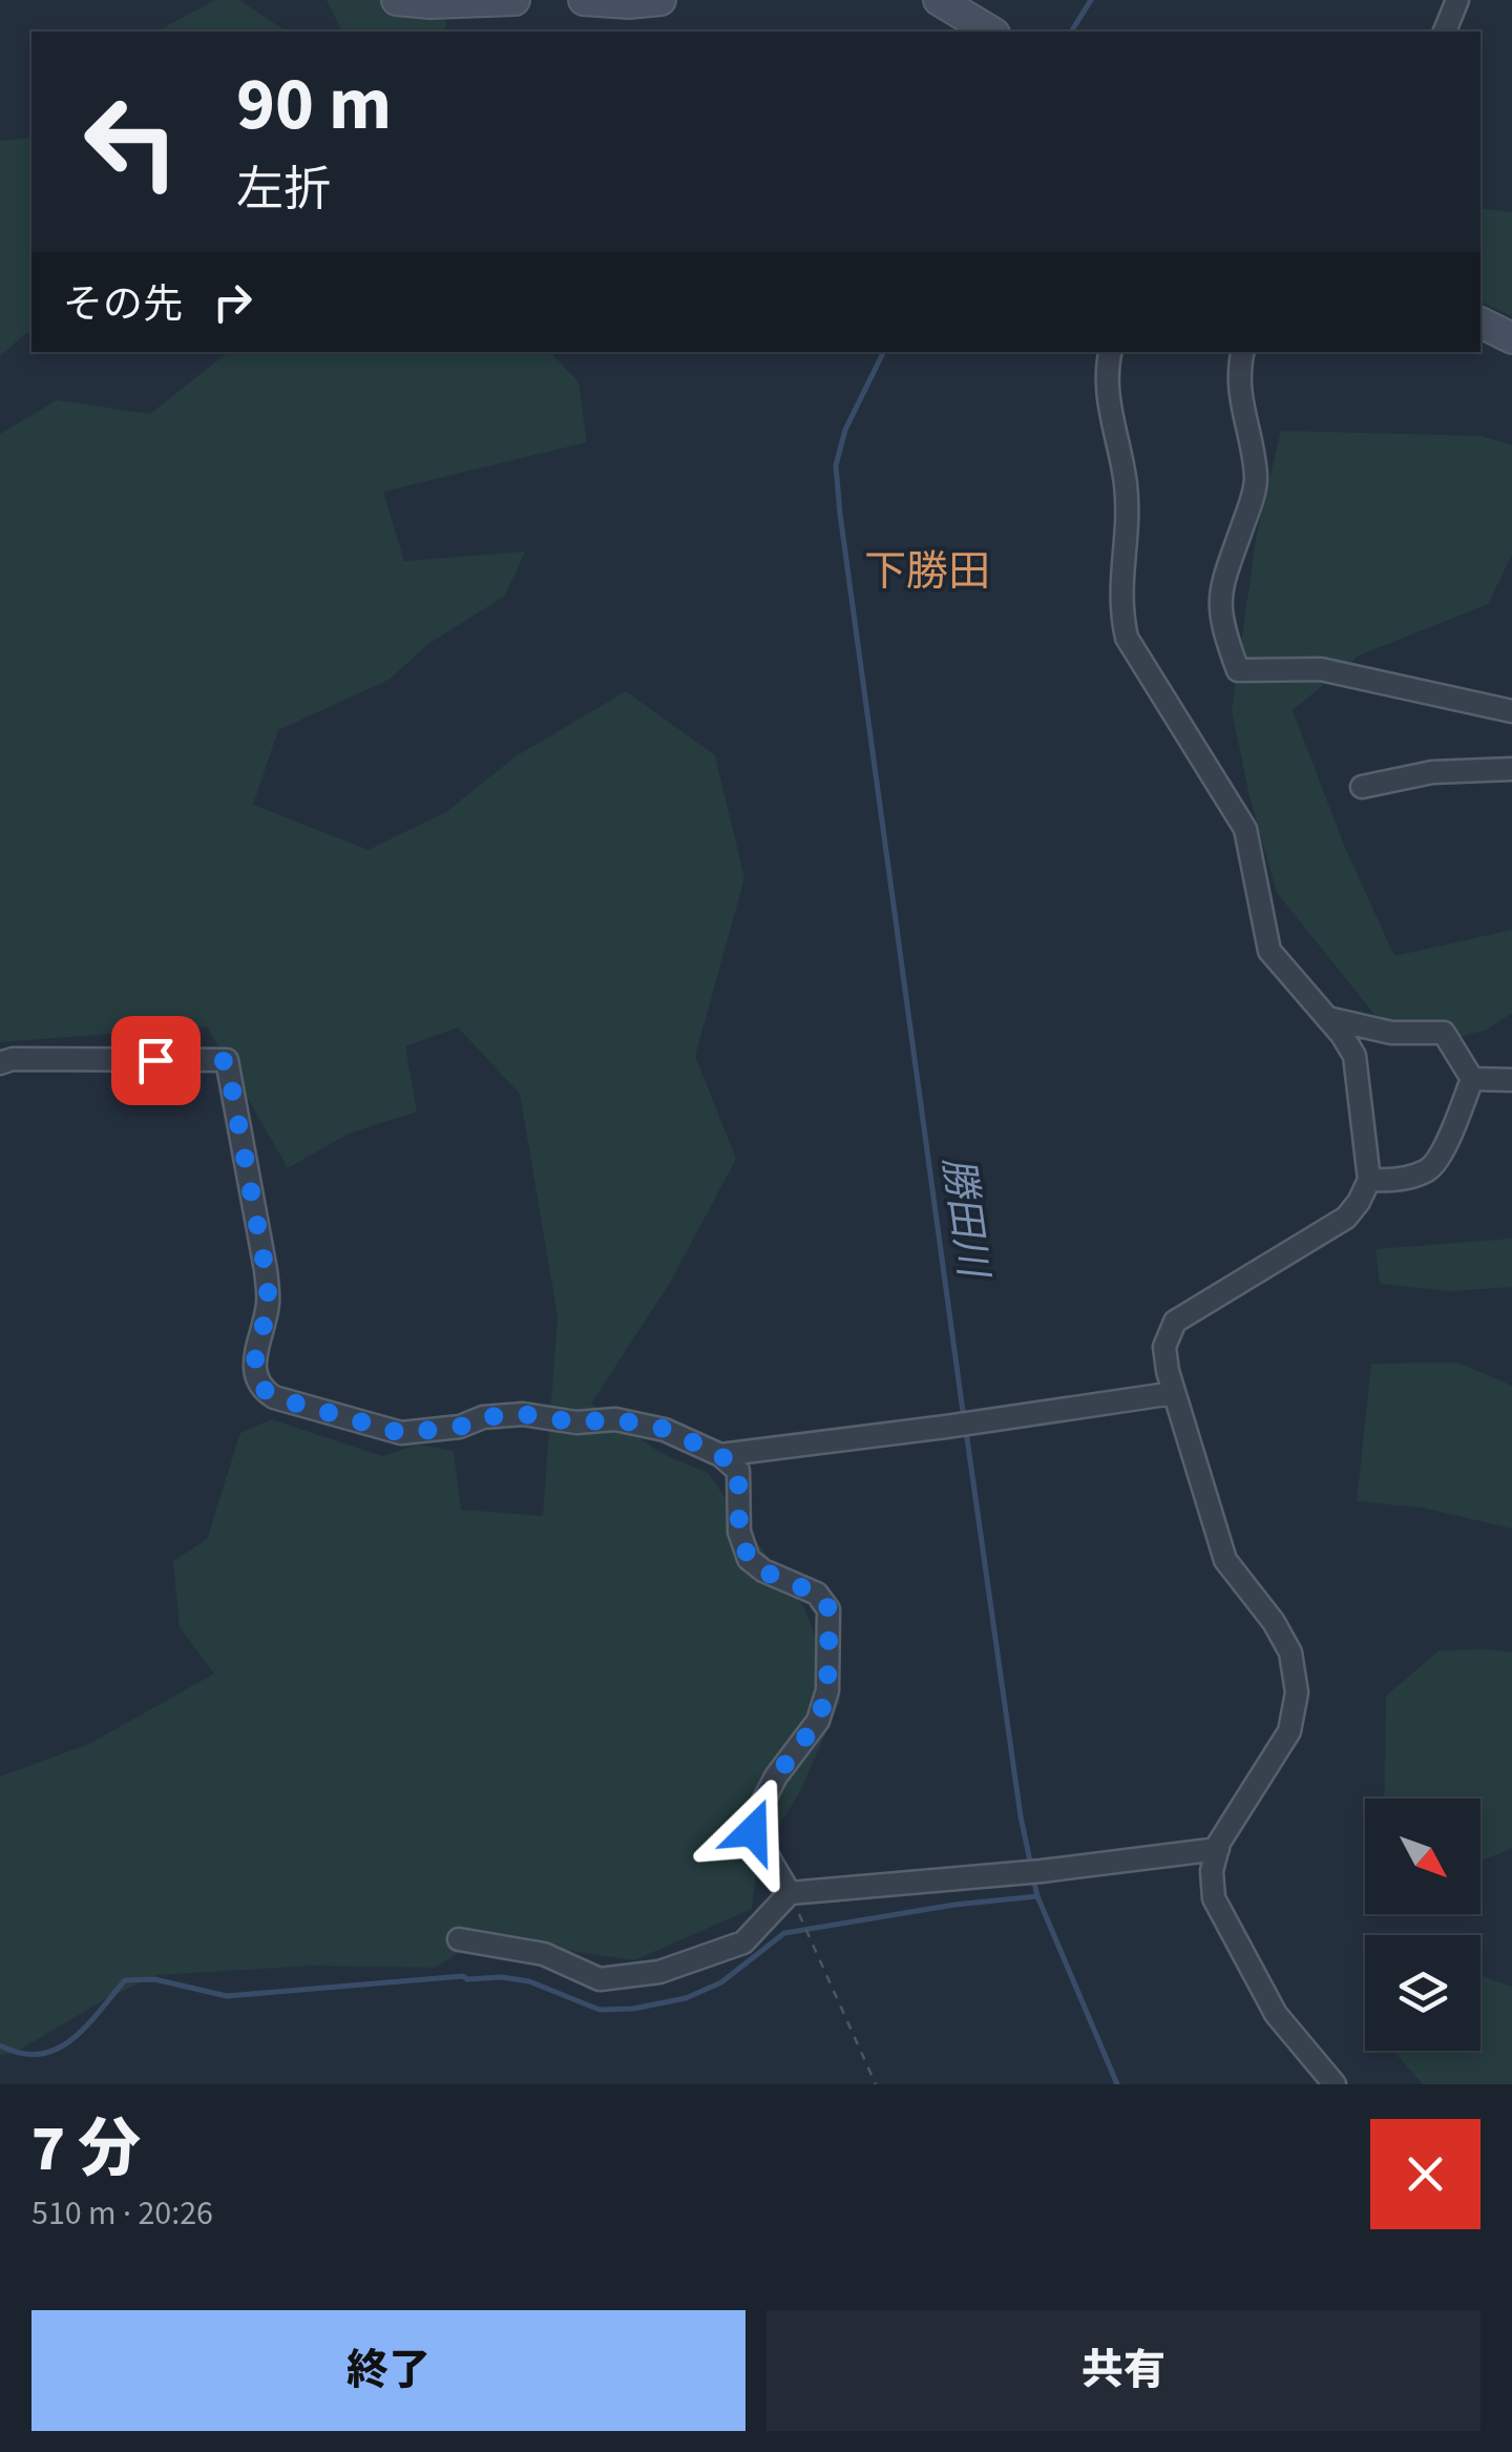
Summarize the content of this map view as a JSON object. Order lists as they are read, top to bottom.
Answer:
{
  "districts": ["下勝田"],
  "water": ["勝田川"],
  "north": "bottom right",
  "page": {
    "turn": ["90 m", "左折"],
    "then": "その先",
    "heading": ["7 分", "510 m · 20:26"],
    "buttons": ["終了", "共有"]
  }
}
